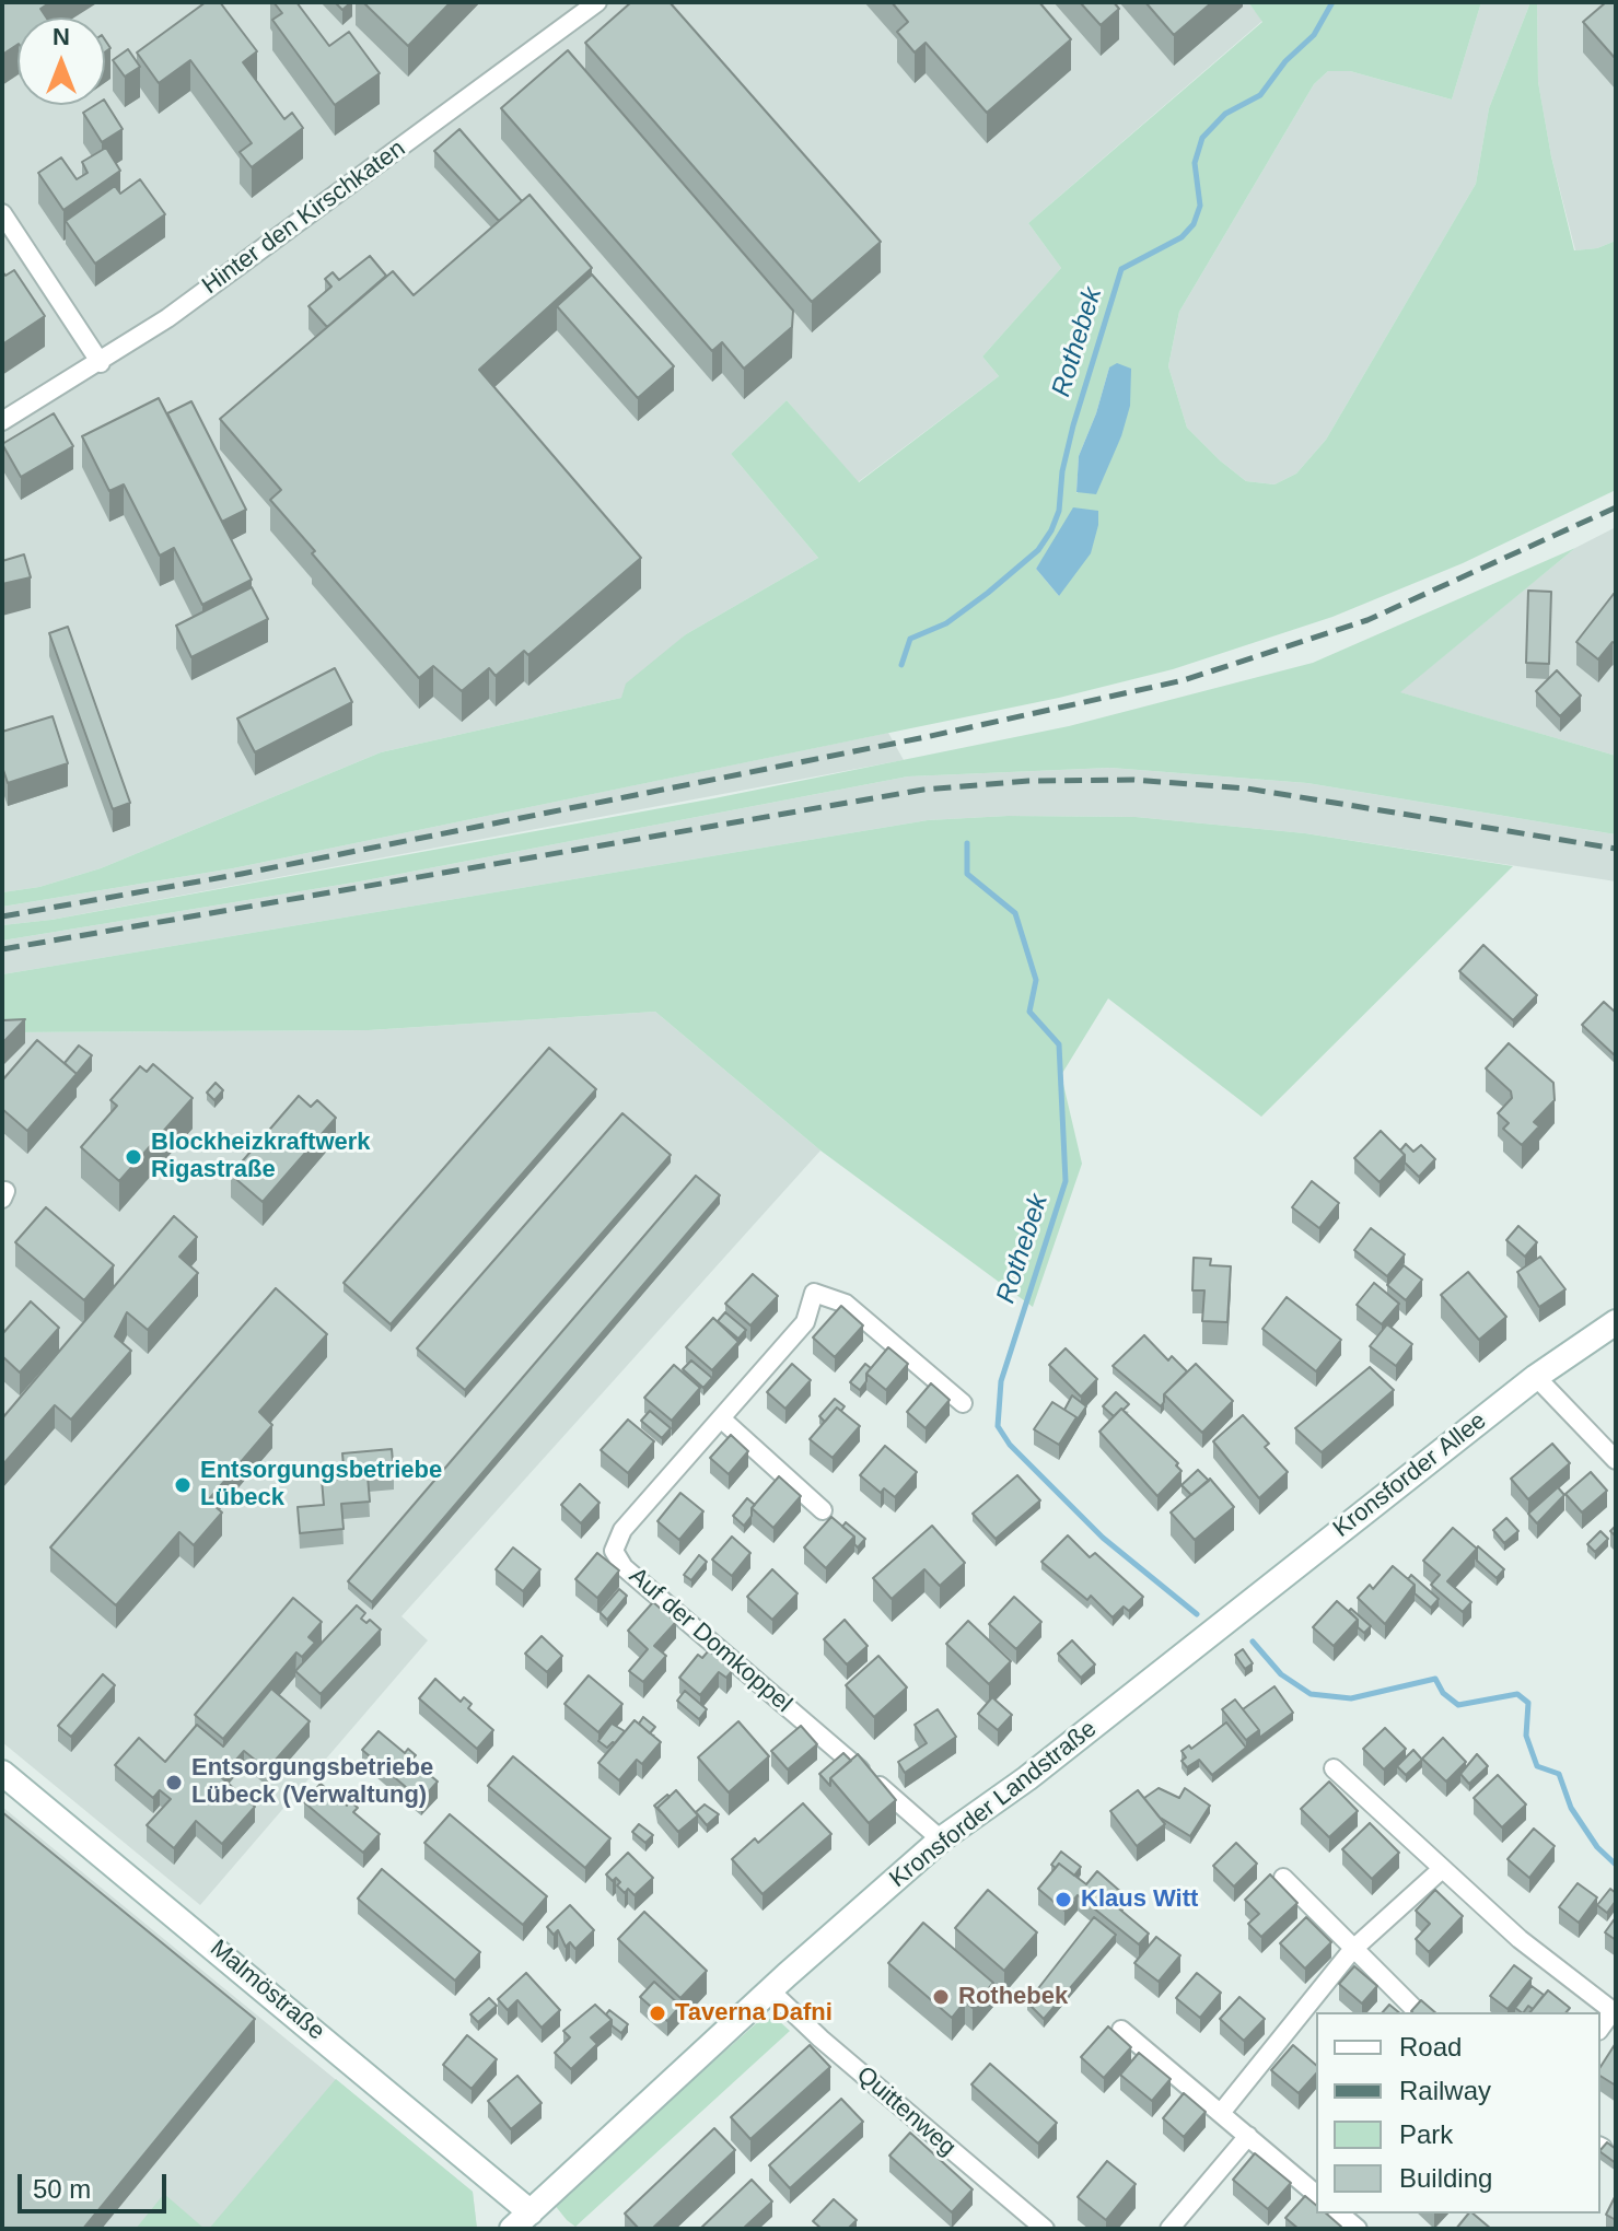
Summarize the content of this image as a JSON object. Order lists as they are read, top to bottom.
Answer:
{
  "streets": {
    "main road": ["Kronsforder Allee", "Kronsforder Landstraße", "Malmöstraße"],
    "street": ["Hinter den Kirschkaten", "Auf der Domkoppel", "Quittenweg"]
  },
  "crossings": [
    ["Kronsforder Allee", "Kronsforder Landstraße"],
    ["Auf der Domkoppel", "Kronsforder Landstraße"],
    ["Kronsforder Landstraße", "Malmöstraße"],
    ["Kronsforder Landstraße", "Quittenweg"]
  ],
  "water": ["Rothebek"],
  "places": [
    "Blockheizkraftwerk Rigastraße",
    "Entsorgungsbetriebe Lübeck",
    "Entsorgungsbetriebe Lübeck (Verwaltung)",
    "Klaus Witt",
    "Rothebek",
    "Taverna Dafni"
  ],
  "legend": [
    "Road",
    "Railway",
    "Park",
    "Building"
  ],
  "scale_bar": "50 m",
  "north": "top"
}
